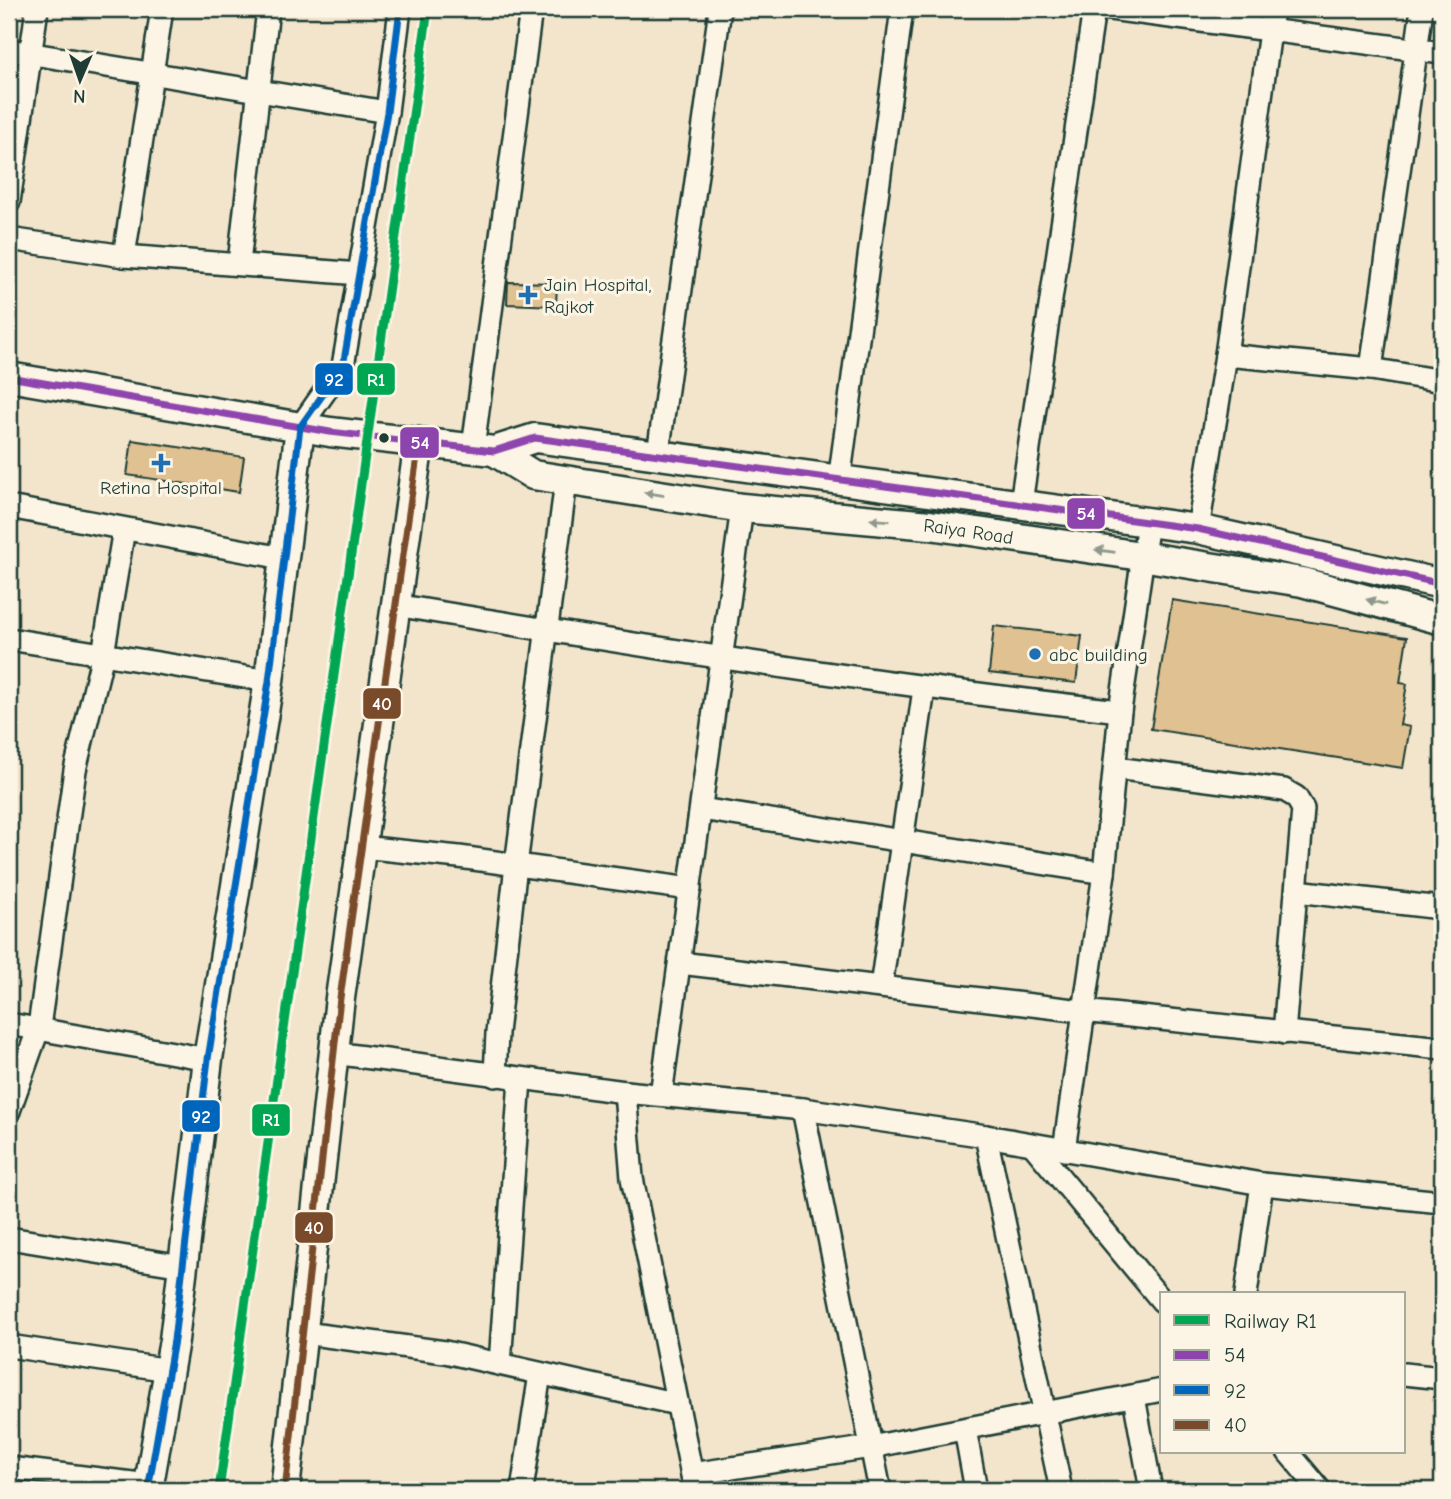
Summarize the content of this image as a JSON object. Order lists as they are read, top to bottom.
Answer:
{
  "streets": {
    "street": ["Raiya Road"]
  },
  "places": {
    "health": ["Jain Hospital, Rajkot", "Retina Hospital"],
    "other": ["abc building"]
  },
  "lines": [
    "rail line R1",
    "transit line 92",
    "transit line 54",
    "transit line 40"
  ],
  "legend": [
    "Railway R1",
    "54",
    "92",
    "40"
  ],
  "north": "bottom"
}
